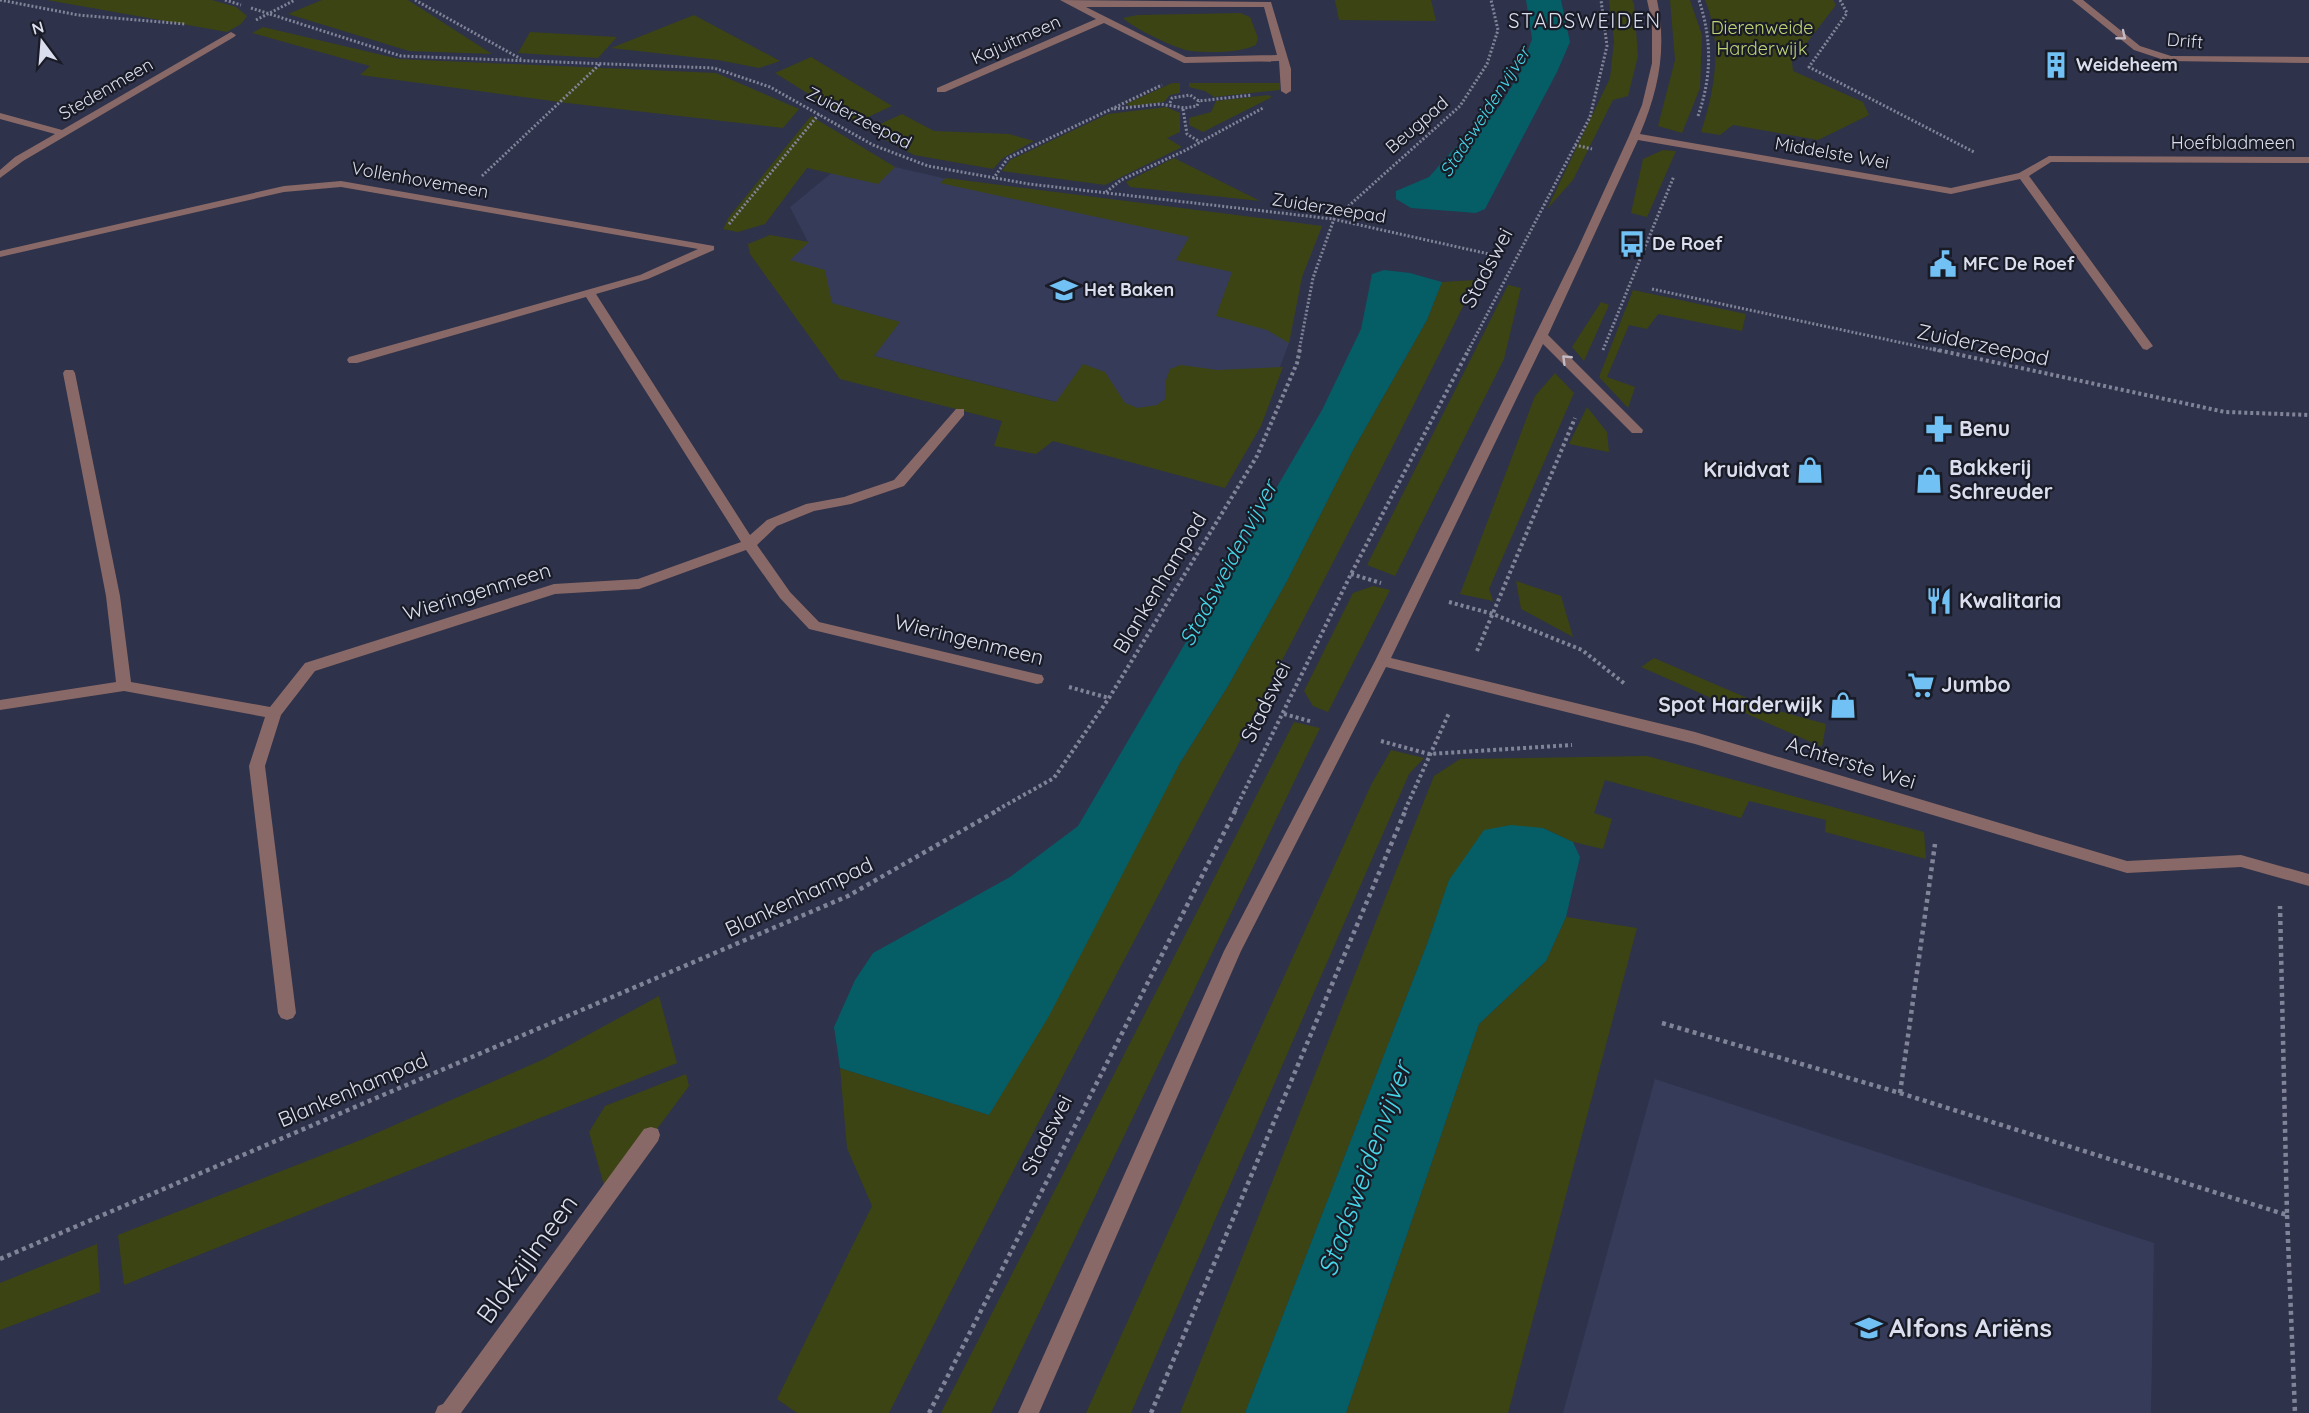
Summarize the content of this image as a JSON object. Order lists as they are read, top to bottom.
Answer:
{
  "streets": {
    "street": [
      "Kajuitmeen",
      "Drift",
      "Stedenmeen",
      "Hoefbladmeen",
      "Middelste Wei",
      "Vollenhovemeen",
      "Wieringenmeen",
      "Achterste Wei",
      "Blokzijlmeen"
    ],
    "path": [
      "Zuiderzeepad",
      "Beugpad",
      "Stadswei",
      "Blankenhampad"
    ]
  },
  "crossings": [
    ["Zuiderzeepad", "Beugpad"],
    ["Zuiderzeepad", "Blankenhampad"],
    ["Beugpad", "Blankenhampad"],
    ["Hoefbladmeen", "Middelste Wei"],
    ["Blankenhampad", "Wieringenmeen"]
  ],
  "one_way": ["Drift"],
  "districts": ["STADSWEIDEN"],
  "water": ["Stadsweidenvijver"],
  "parks": ["Dierenweide Harderwijk"],
  "places": {
    "building": ["Weideheem"],
    "bus stop": ["De Roef"],
    "public building": ["MFC De Roef"],
    "school or university": ["Het Baken", "Alfons Ariëns"],
    "pharmacy": ["Benu"],
    "shop": ["Kruidvat", "Bakkerij Schreuder", "Spot Harderwijk"],
    "restaurant": ["Kwalitaria"],
    "supermarket": ["Jumbo"]
  },
  "north": "top"
}
